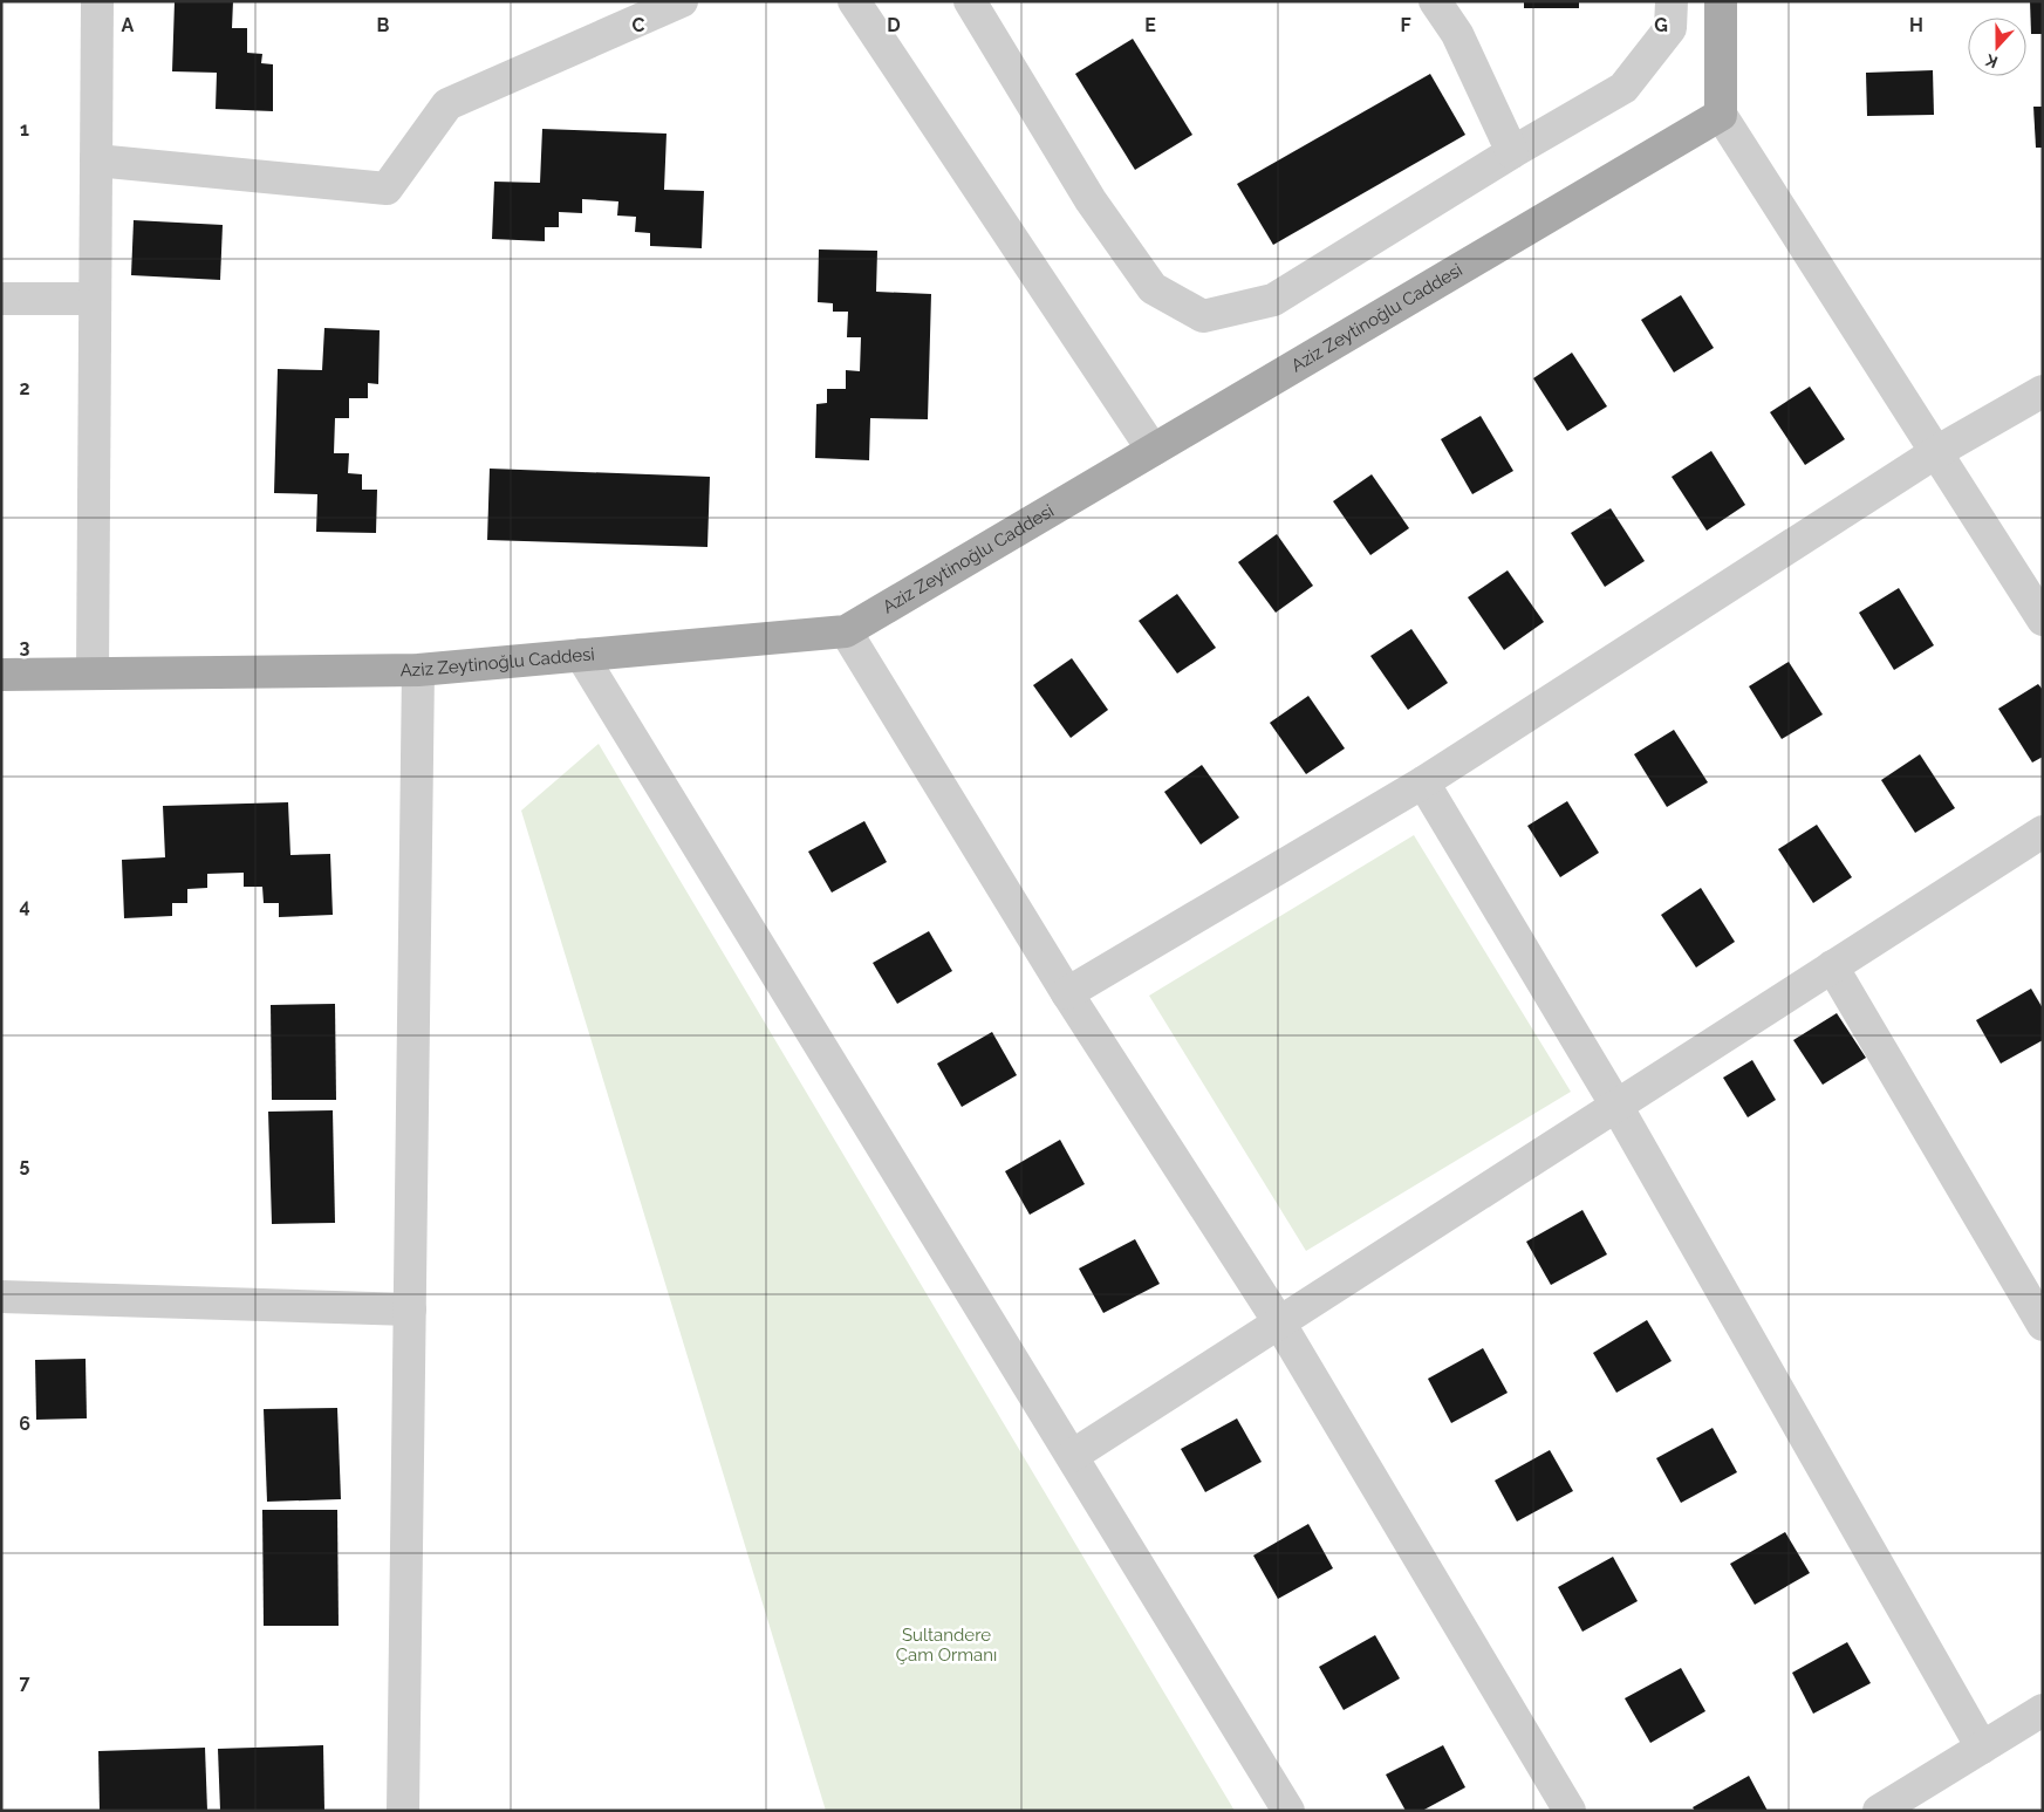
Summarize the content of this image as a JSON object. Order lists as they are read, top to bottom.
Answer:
{
  "streets": {
    "main road": ["Aziz Zeytinoğlu Caddesi"]
  },
  "parks": ["Sultandere Çam Ormanı"],
  "north": "bottom",
  "grid": {
    "columns": [
      "A",
      "B",
      "C",
      "D",
      "E",
      "F",
      "G",
      "H"
    ],
    "rows": [
      "1",
      "2",
      "3",
      "4",
      "5",
      "6",
      "7"
    ]
  }
}
